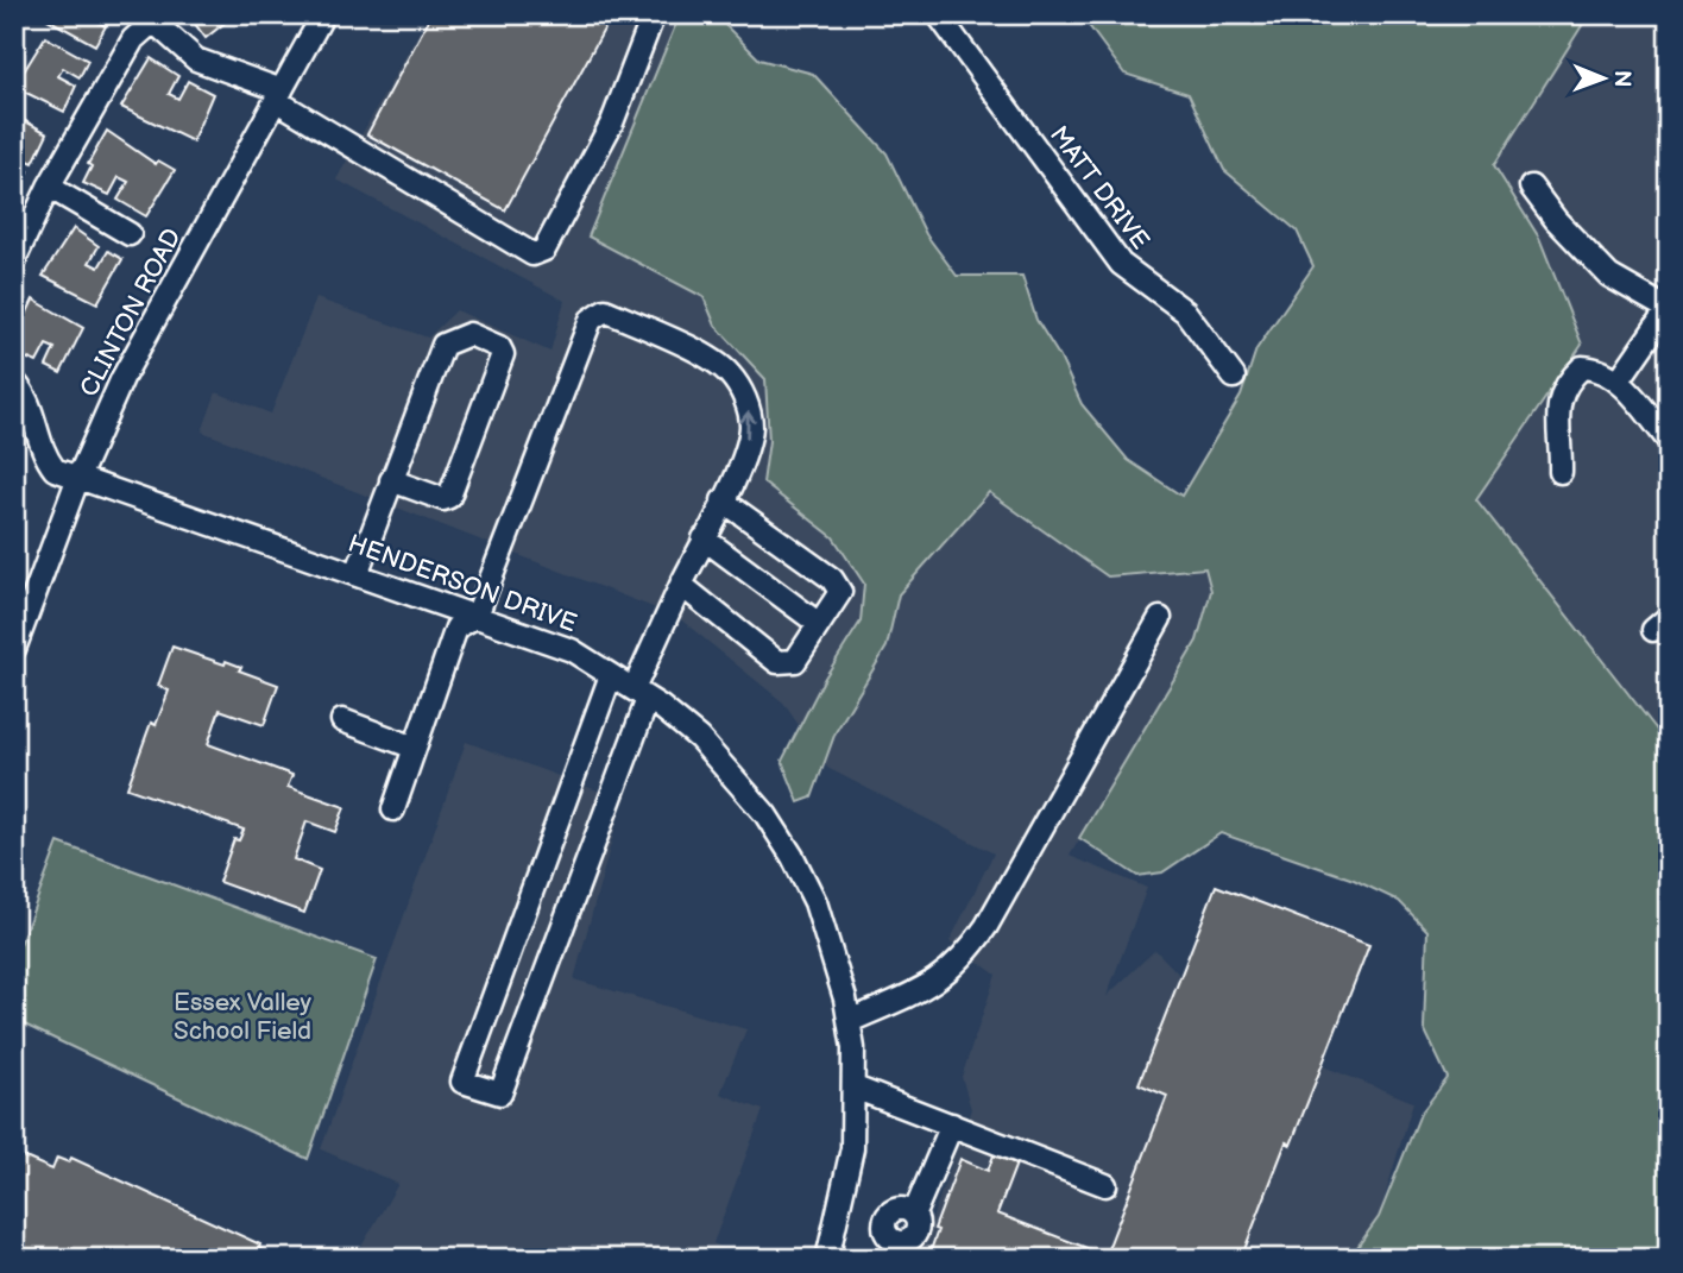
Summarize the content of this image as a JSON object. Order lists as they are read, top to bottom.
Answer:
{
  "streets": {
    "street": ["MATT DRIVE", "CLINTON ROAD", "HENDERSON DRIVE"]
  },
  "crossings": [
    ["CLINTON ROAD", "HENDERSON DRIVE"]
  ],
  "parks": ["Essex Valley School Field"],
  "north": "right"
}
